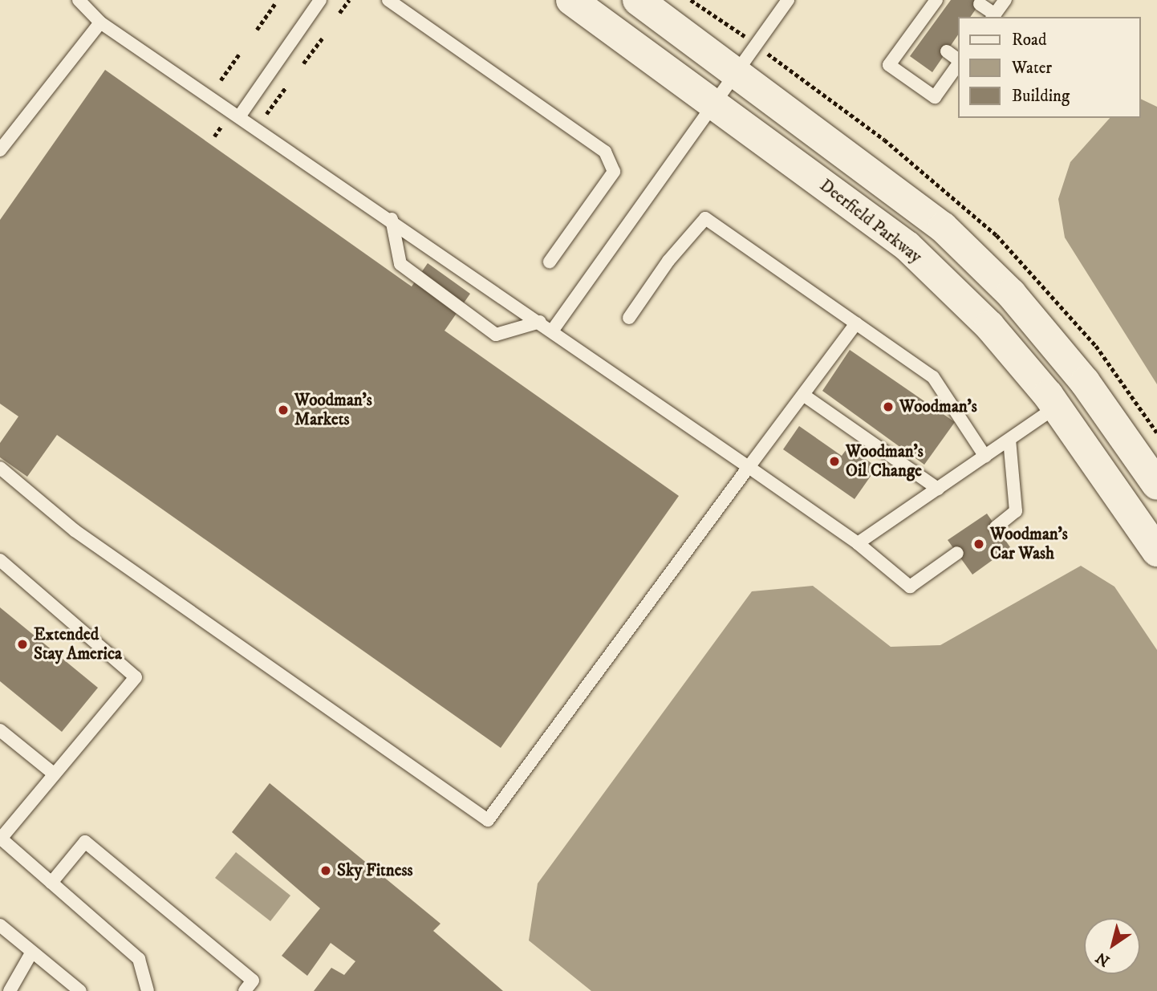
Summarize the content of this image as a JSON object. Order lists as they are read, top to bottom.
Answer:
{
  "streets": {
    "main road": ["Deerfield Parkway"]
  },
  "places": [
    "Woodman's",
    "Woodman's Markets",
    "Woodman's Oil Change",
    "Woodman's Car Wash",
    "Extended Stay America",
    "Sky Fitness"
  ],
  "legend": ["Road", "Water", "Building"],
  "north": "bottom left"
}
